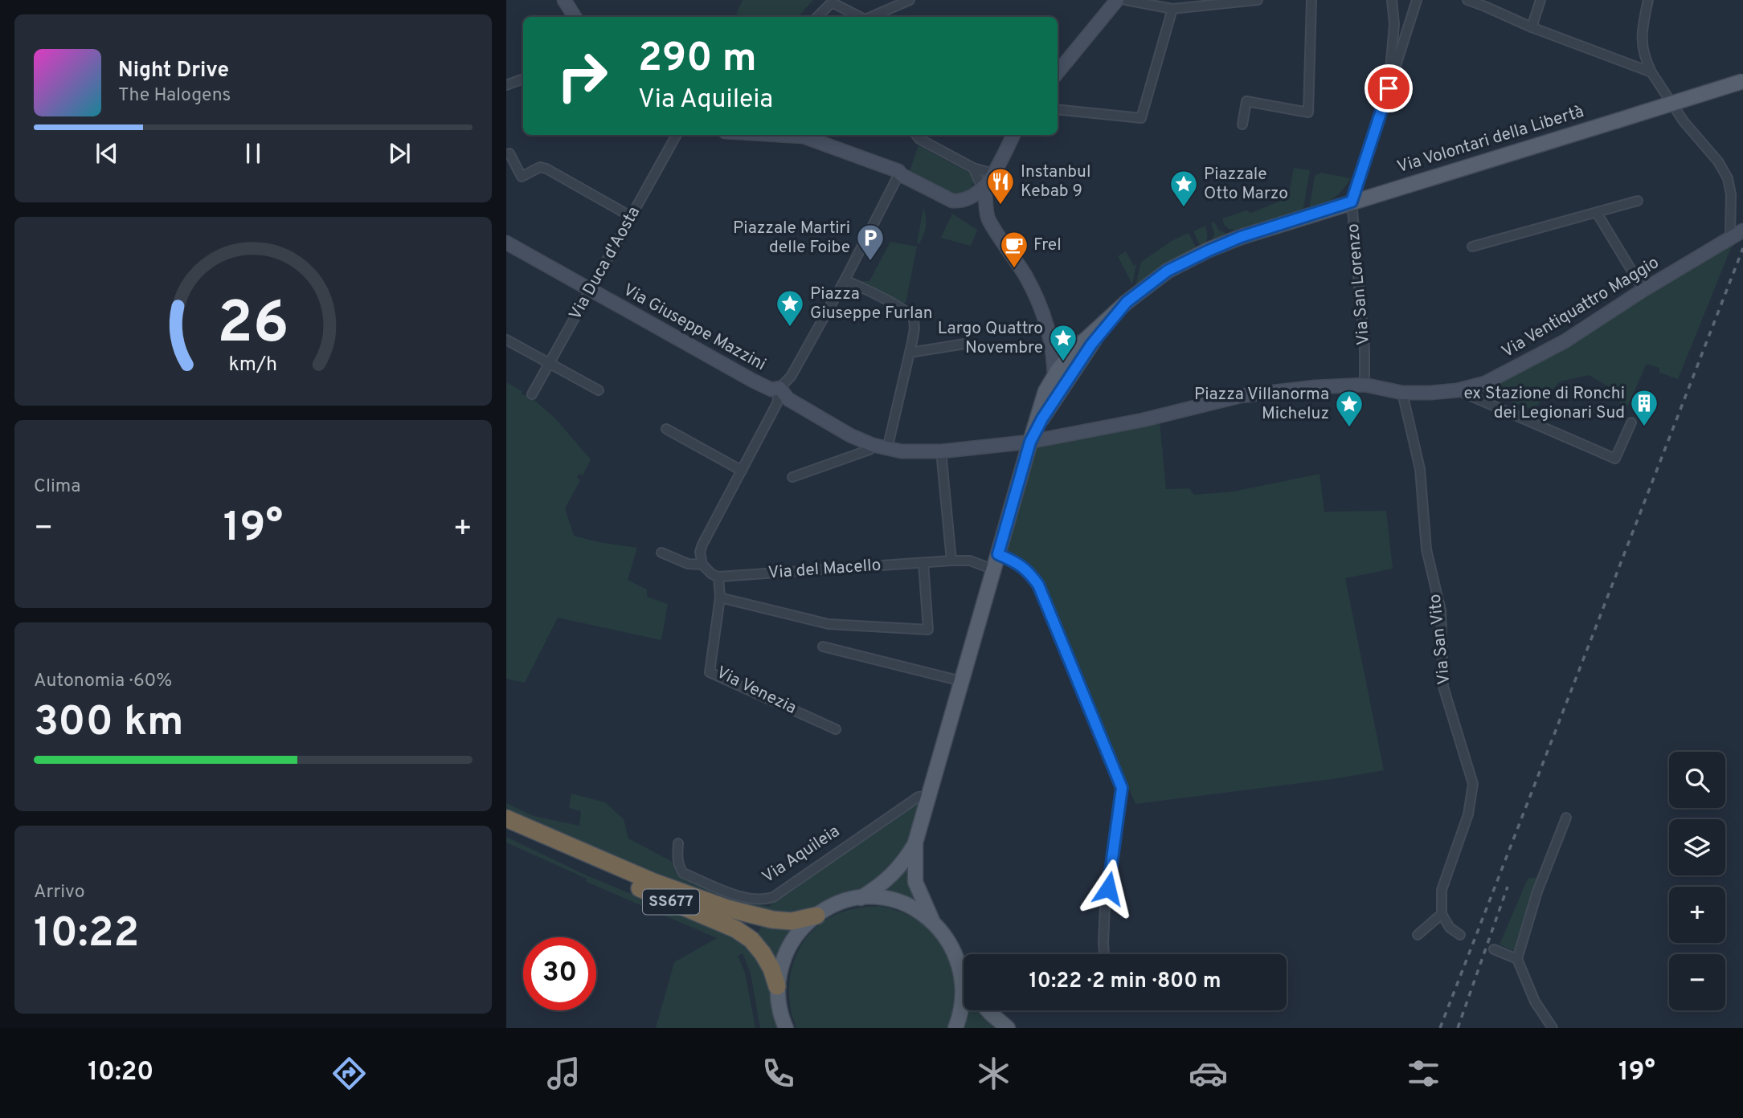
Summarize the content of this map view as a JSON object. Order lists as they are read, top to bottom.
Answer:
{
  "streets": {
    "highway": ["SS677"],
    "main road": ["Via Volontari della Libertà"],
    "street": [
      "Via Duca d'Aosta",
      "Via San Lorenzo",
      "Via Ventiquattro Maggio",
      "Via Giuseppe Mazzini",
      "Via del Macello",
      "Via San Vito",
      "Via Venezia",
      "Via Aquileia"
    ]
  },
  "crossings": [
    ["Via Volontari della Libertà", "Via San Lorenzo"],
    ["Via Duca d'Aosta", "Via Giuseppe Mazzini"],
    ["Via San Lorenzo", "Via Ventiquattro Maggio"],
    ["Via Ventiquattro Maggio", "Via Giuseppe Mazzini"],
    ["Via Ventiquattro Maggio", "Via San Vito"],
    ["Via del Macello", "Via Venezia"]
  ],
  "places": {
    "restaurant": ["Instanbul Kebab 9"],
    "place": [
      "Piazzale Otto Marzo",
      "Piazza Giuseppe Furlan",
      "Largo Quattro Novembre",
      "Piazza Villanorma Micheluz"
    ],
    "parking": ["Piazzale Martiri delle Foibe"],
    "cafe": ["Frel"],
    "building": ["ex Stazione di Ronchi dei Legionari Sud"]
  },
  "page": {
    "turn": ["290 m", "Via Aquileia"],
    "song": ["Night Drive", "The Halogens"],
    "tile": [
      "Clima",
      ["Autonomia · 60%", "300 km"],
      ["Arrivo", "10:22"]
    ],
    "heat": ["−", "19°", "+"],
    "map_buttons": ["+", "−"],
    "limit": "30",
    "trip": "10:22 · 2 min · 800 m",
    "tabs": ["10:20", "19°"],
    "gauge": ["26", "km/h"]
  }
}
